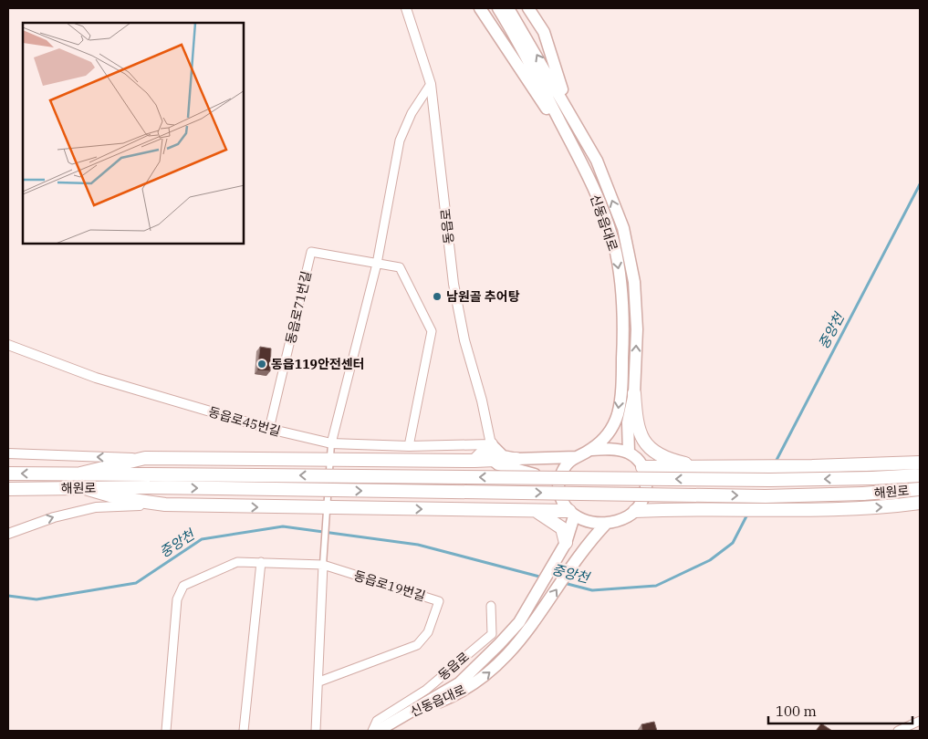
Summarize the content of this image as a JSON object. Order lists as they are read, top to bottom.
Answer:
{
  "streets": {
    "highway": ["해원로"],
    "main road": ["신동읍대로"],
    "street": [
      "동읍로",
      "동읍로71번길",
      "동읍로45번길",
      "동읍로19번길"
    ]
  },
  "crossings": [
    ["동읍로", "동읍로45번길"],
    ["동읍로71번길", "동읍로45번길"]
  ],
  "water": ["중앙천"],
  "places": ["남원골 추어탕", "동읍119안전센터"],
  "scale_bar": "100 m"
}
